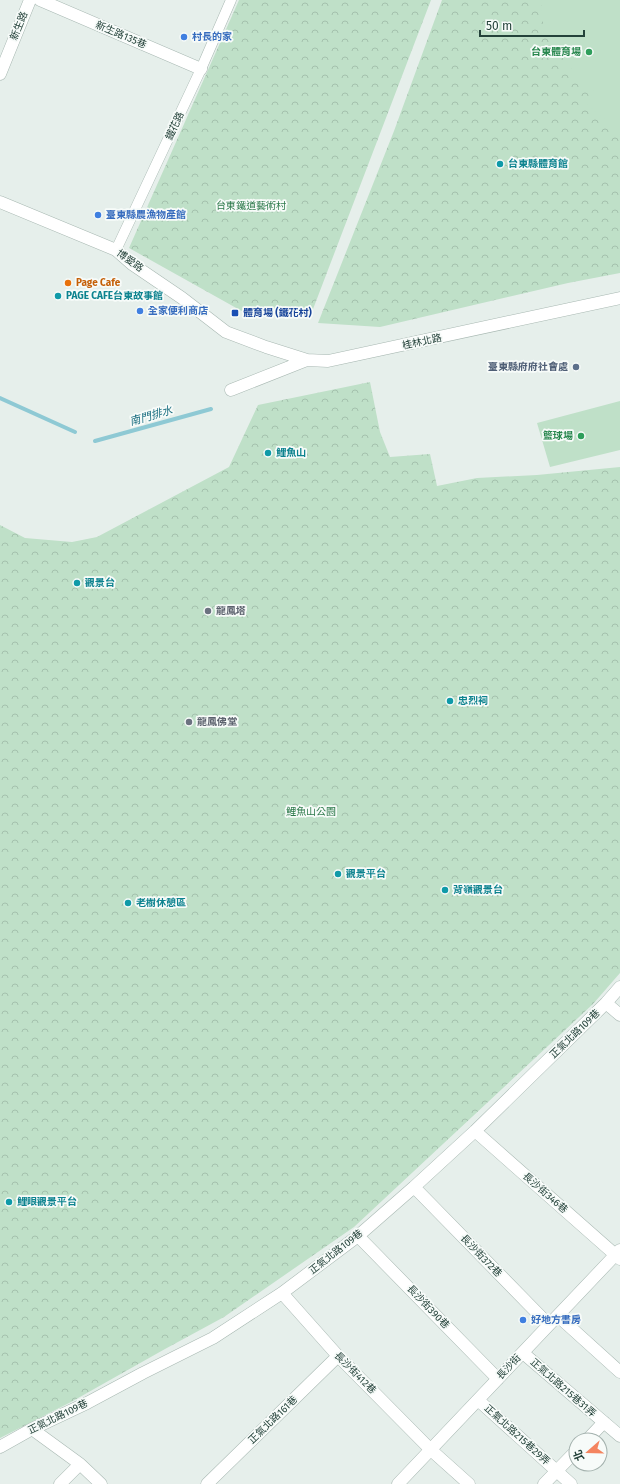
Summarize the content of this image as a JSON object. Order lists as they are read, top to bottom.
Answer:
{
  "streets": {
    "street": [
      "新生路",
      "新生路135巷",
      "鐵花路",
      "博愛路",
      "桂林北路",
      "正氣北路109巷",
      "長沙街346巷",
      "長沙街372巷",
      "長沙街390巷",
      "長沙街",
      "長沙街412巷",
      "正氣北路215巷31弄",
      "正氣北路161巷",
      "正氣北路215巷29弄"
    ]
  },
  "crossings": [
    ["新生路135巷", "鐵花路"],
    ["鐵花路", "博愛路"],
    ["博愛路", "桂林北路"],
    ["正氣北路109巷", "長沙街346巷"],
    ["正氣北路109巷", "長沙街372巷"],
    ["正氣北路109巷", "長沙街390巷"],
    ["正氣北路109巷", "長沙街412巷"],
    ["長沙街346巷", "長沙街"],
    ["長沙街372巷", "長沙街"],
    ["長沙街390巷", "長沙街"],
    ["長沙街", "長沙街412巷"],
    ["長沙街", "正氣北路215巷31弄"],
    ["長沙街", "正氣北路215巷29弄"],
    ["長沙街412巷", "正氣北路161巷"]
  ],
  "water": ["南門排水"],
  "parks": ["台東鐵道藝術村", "鯉魚山公園"],
  "places": {
    "other": [
      "村長的家",
      "台東體育場",
      "台東縣體育館",
      "臺東縣農漁物產館",
      "Page Cafe",
      "PAGE CAFE台東故事館",
      "全家便利商店",
      "臺東縣府府社會處",
      "籃球場",
      "鯉魚山",
      "觀景台",
      "龍鳳塔",
      "忠烈祠",
      "龍鳳佛堂",
      "觀景平台",
      "背嶺觀景台",
      "老樹休憩區",
      "鯉眼觀景平台",
      "好地方書房"
    ],
    "transit": ["體育場 (鐵花村)"]
  },
  "scale_bar": "50 m",
  "north": "left"
}
